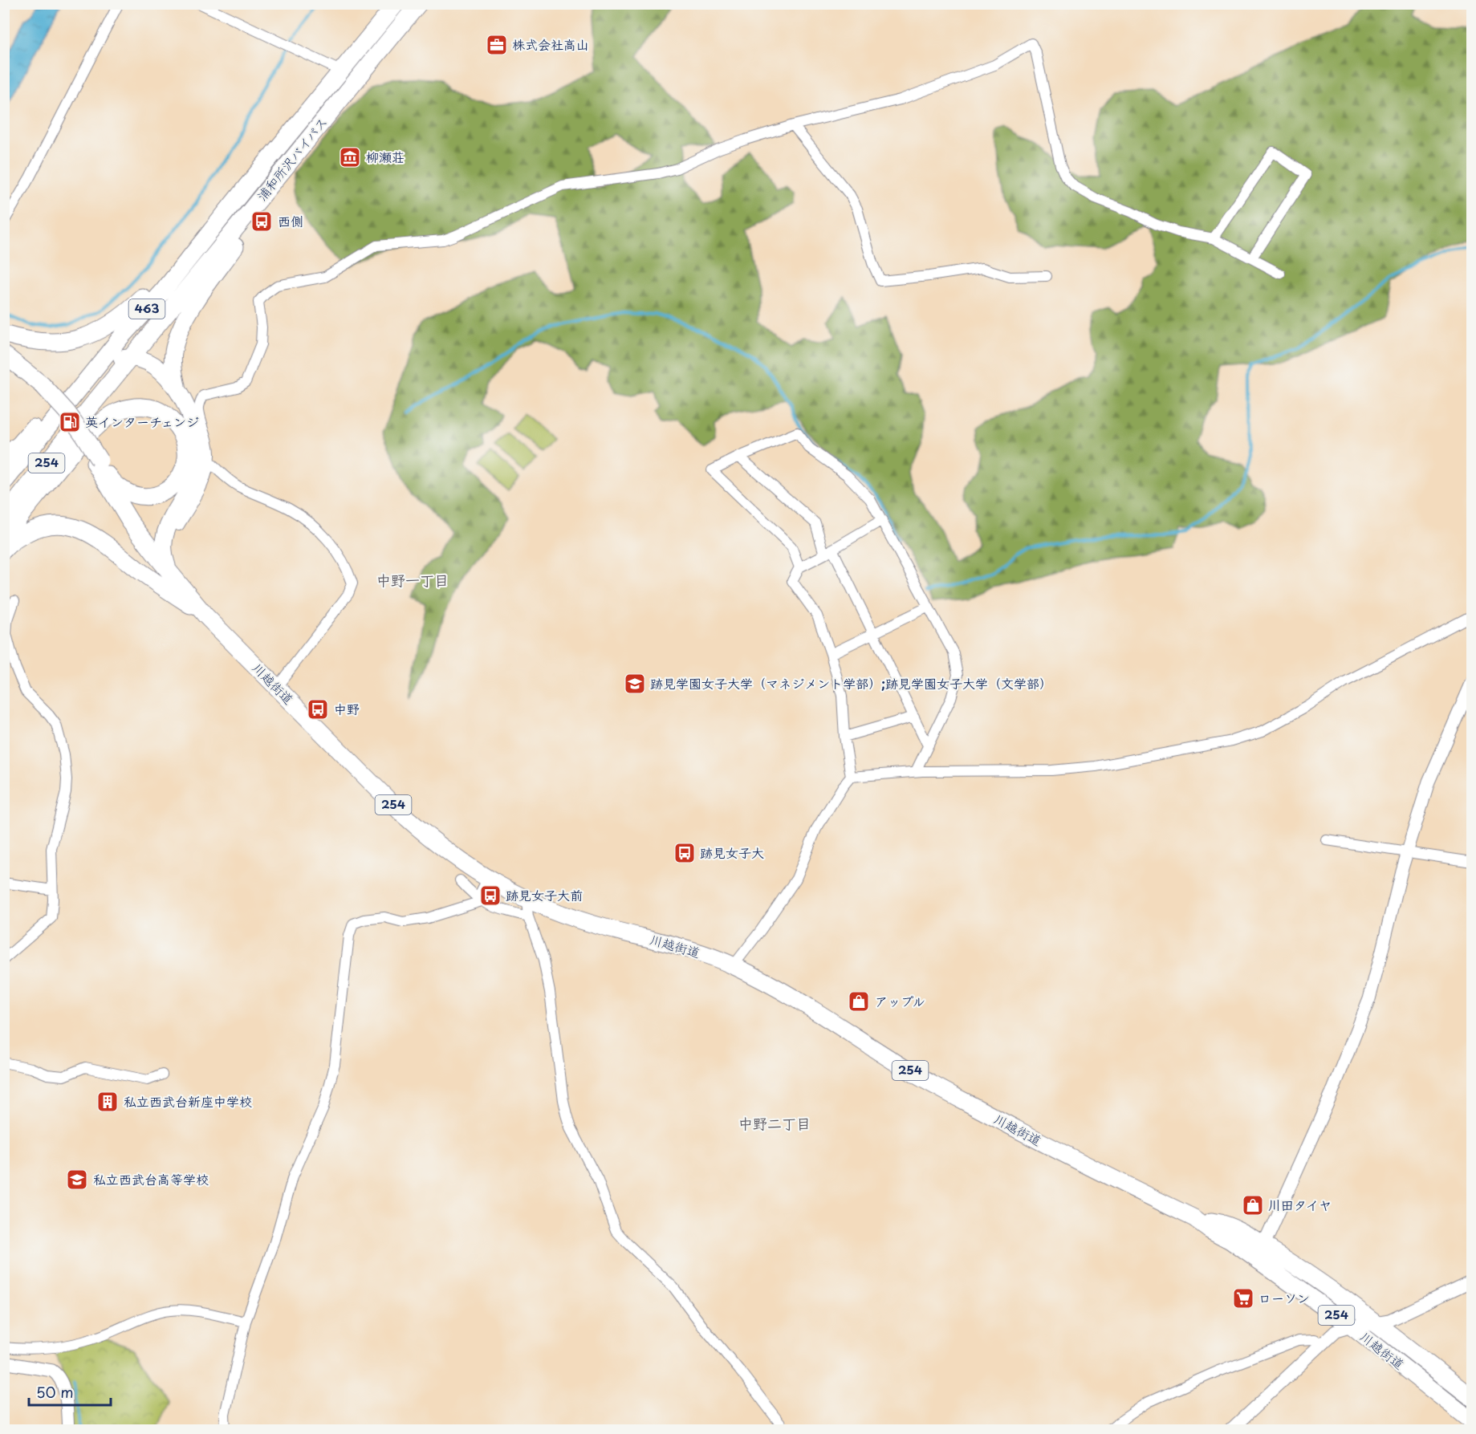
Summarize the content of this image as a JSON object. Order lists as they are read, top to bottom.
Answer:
{
  "streets": {
    "highway": [
      "浦和所沢バイパス",
      "463",
      "254",
      "川越街道"
    ]
  },
  "districts": ["中野一丁目", "中野二丁目"],
  "places": {
    "office": ["株式会社高山"],
    "museum": ["柳瀬荘"],
    "bus stop": [
      "西側",
      "中野",
      "跡見女子大",
      "跡見女子大前"
    ],
    "fuel station": ["英インターチェンジ"],
    "school or university": ["跡見学園女子大学（マネジメント学部）;跡見学園女子大学（文学部）", "私立西武台高等学校"],
    "shop": ["アップル", "川田タイヤ"],
    "building": ["私立西武台新座中学校"],
    "supermarket": ["ローソン"]
  },
  "scale_bar": "50 m"
}
